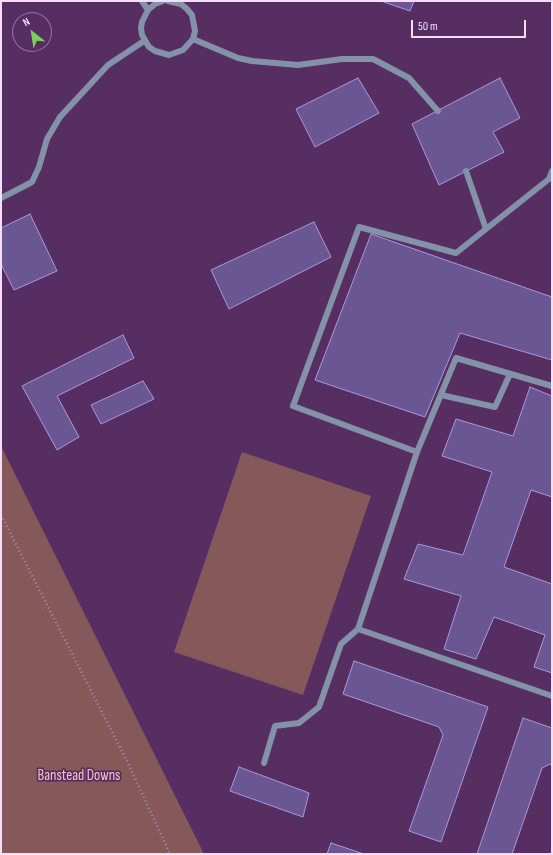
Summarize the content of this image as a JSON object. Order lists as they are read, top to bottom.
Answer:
{
  "parks": ["Banstead Downs"],
  "scale_bar": "50 m",
  "north": "top left"
}
